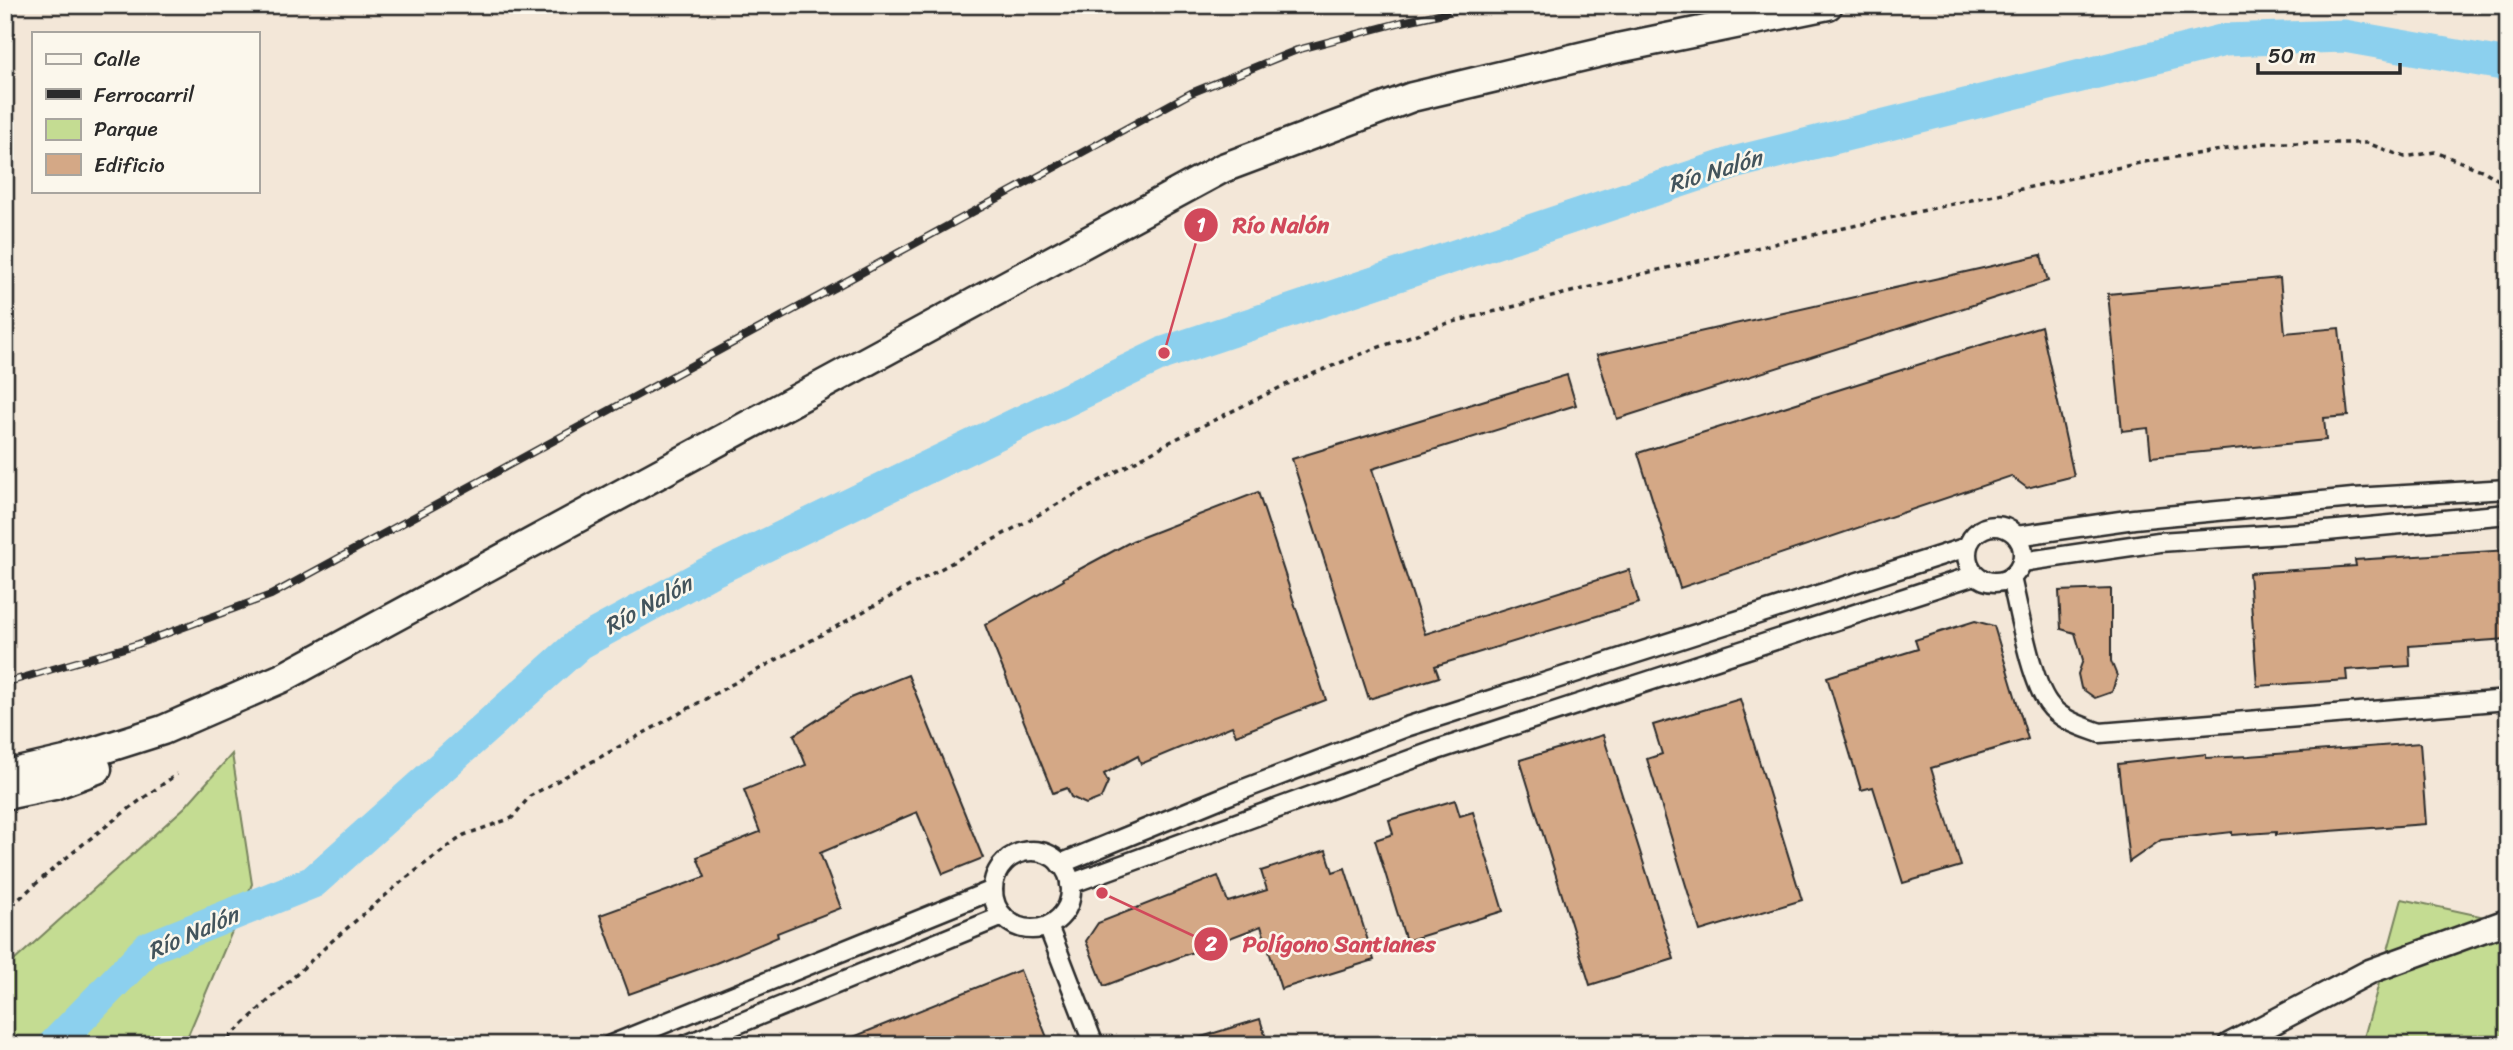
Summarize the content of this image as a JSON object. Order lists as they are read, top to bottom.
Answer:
{
  "water": ["Río Nalón"],
  "places": ["Río Nalón", "Polígono Santianes"],
  "legend": [
    "Calle",
    "Ferrocarril",
    "Parque",
    "Edificio"
  ],
  "scale_bar": "50 m"
}
